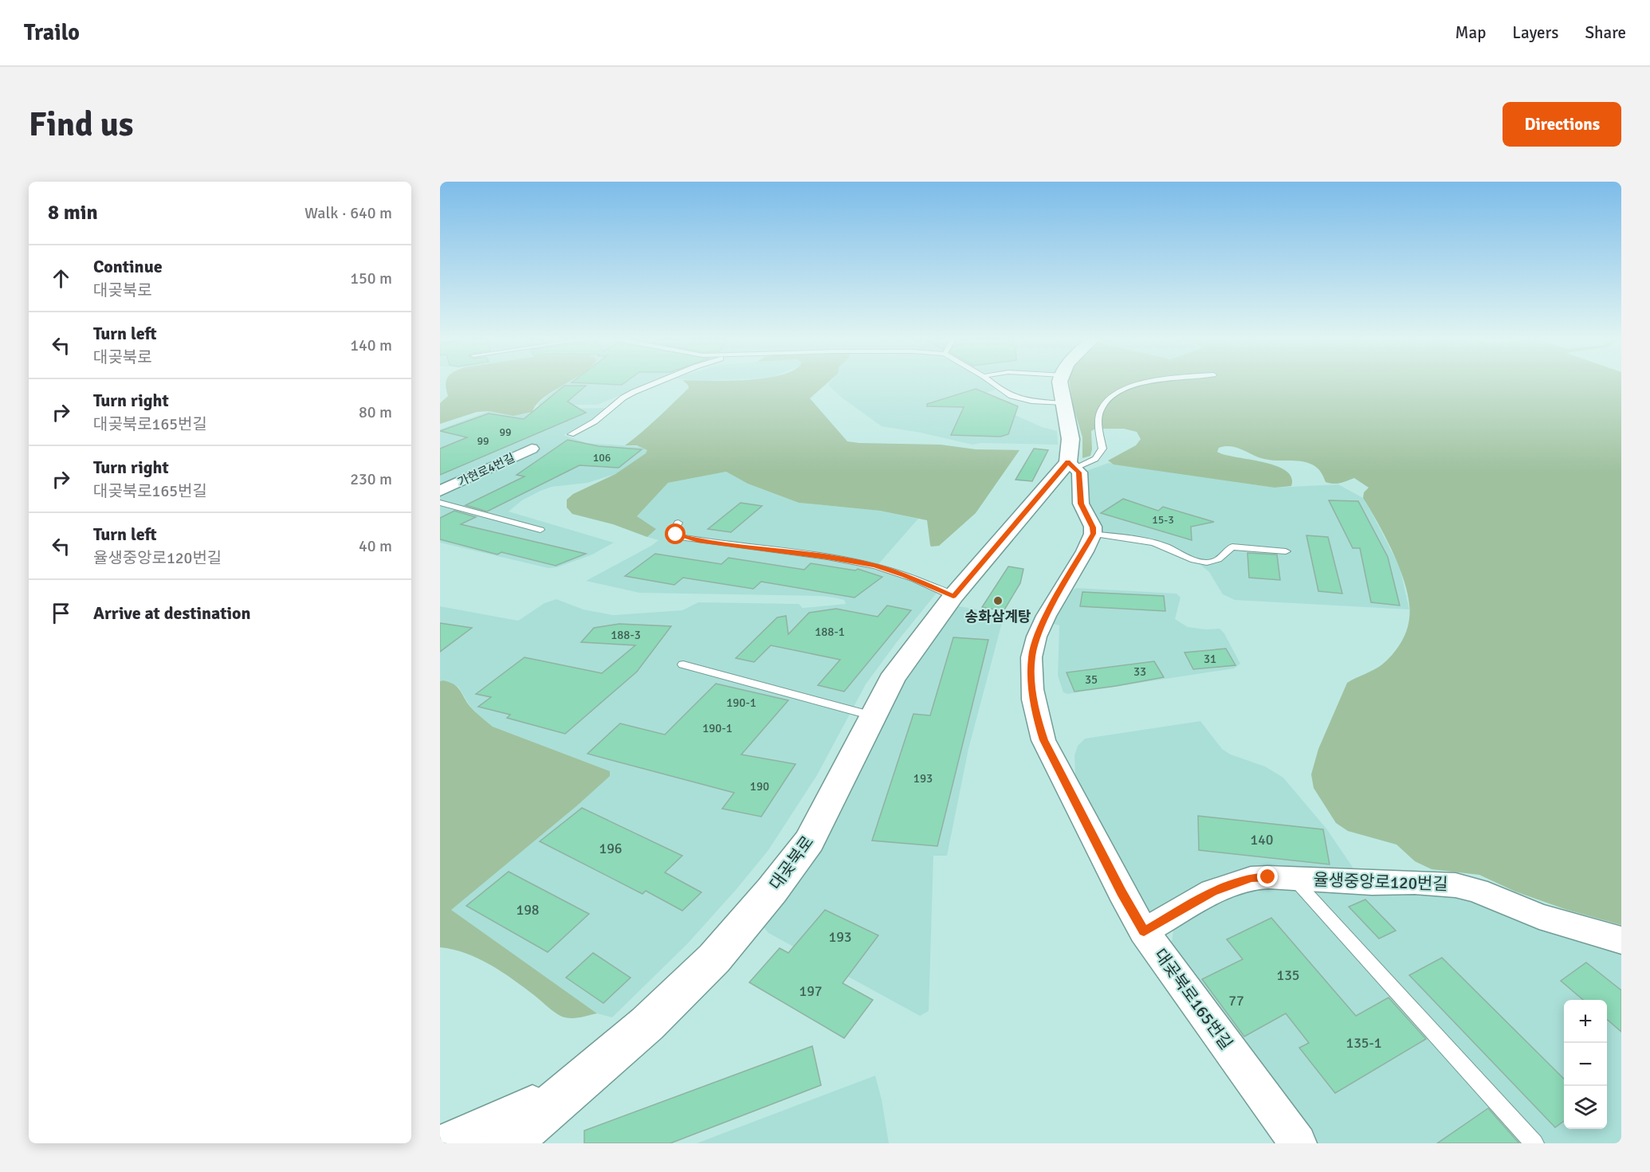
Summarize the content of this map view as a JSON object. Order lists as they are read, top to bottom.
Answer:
{
  "streets": {
    "street": [
      "가현로4번길",
      "대곶북로",
      "율생중앙로120번길",
      "대곶북로165번길"
    ]
  },
  "crossings": [
    ["율생중앙로120번길", "대곶북로165번길"]
  ],
  "places": ["송화삼계탕"],
  "house_numbers": [
    "99",
    "99",
    "106",
    "15-3",
    "188-1",
    "188-3",
    "31",
    "33",
    "35",
    "190-1",
    "190-1",
    "193",
    "190",
    "140",
    "196",
    "198",
    "193",
    "135",
    "197",
    "77",
    "135-1"
  ],
  "page": {
    "header": "Trailo",
    "nav": ["Map", "Layers", "Share"],
    "buttons": "Directions",
    "title": "Find us",
    "heading": ["8 min", "Walk · 640 m"],
    "list": [
      ["Continue", "대곶북로", "150 m"],
      ["Turn left", "대곶북로", "140 m"],
      ["Turn right", "대곶북로165번길", "80 m"],
      ["Turn right", "대곶북로165번길", "230 m"],
      ["Turn left", "율생중앙로120번길", "40 m"],
      "Arrive at destination"
    ],
    "map_buttons": ["+", "−"]
  }
}
